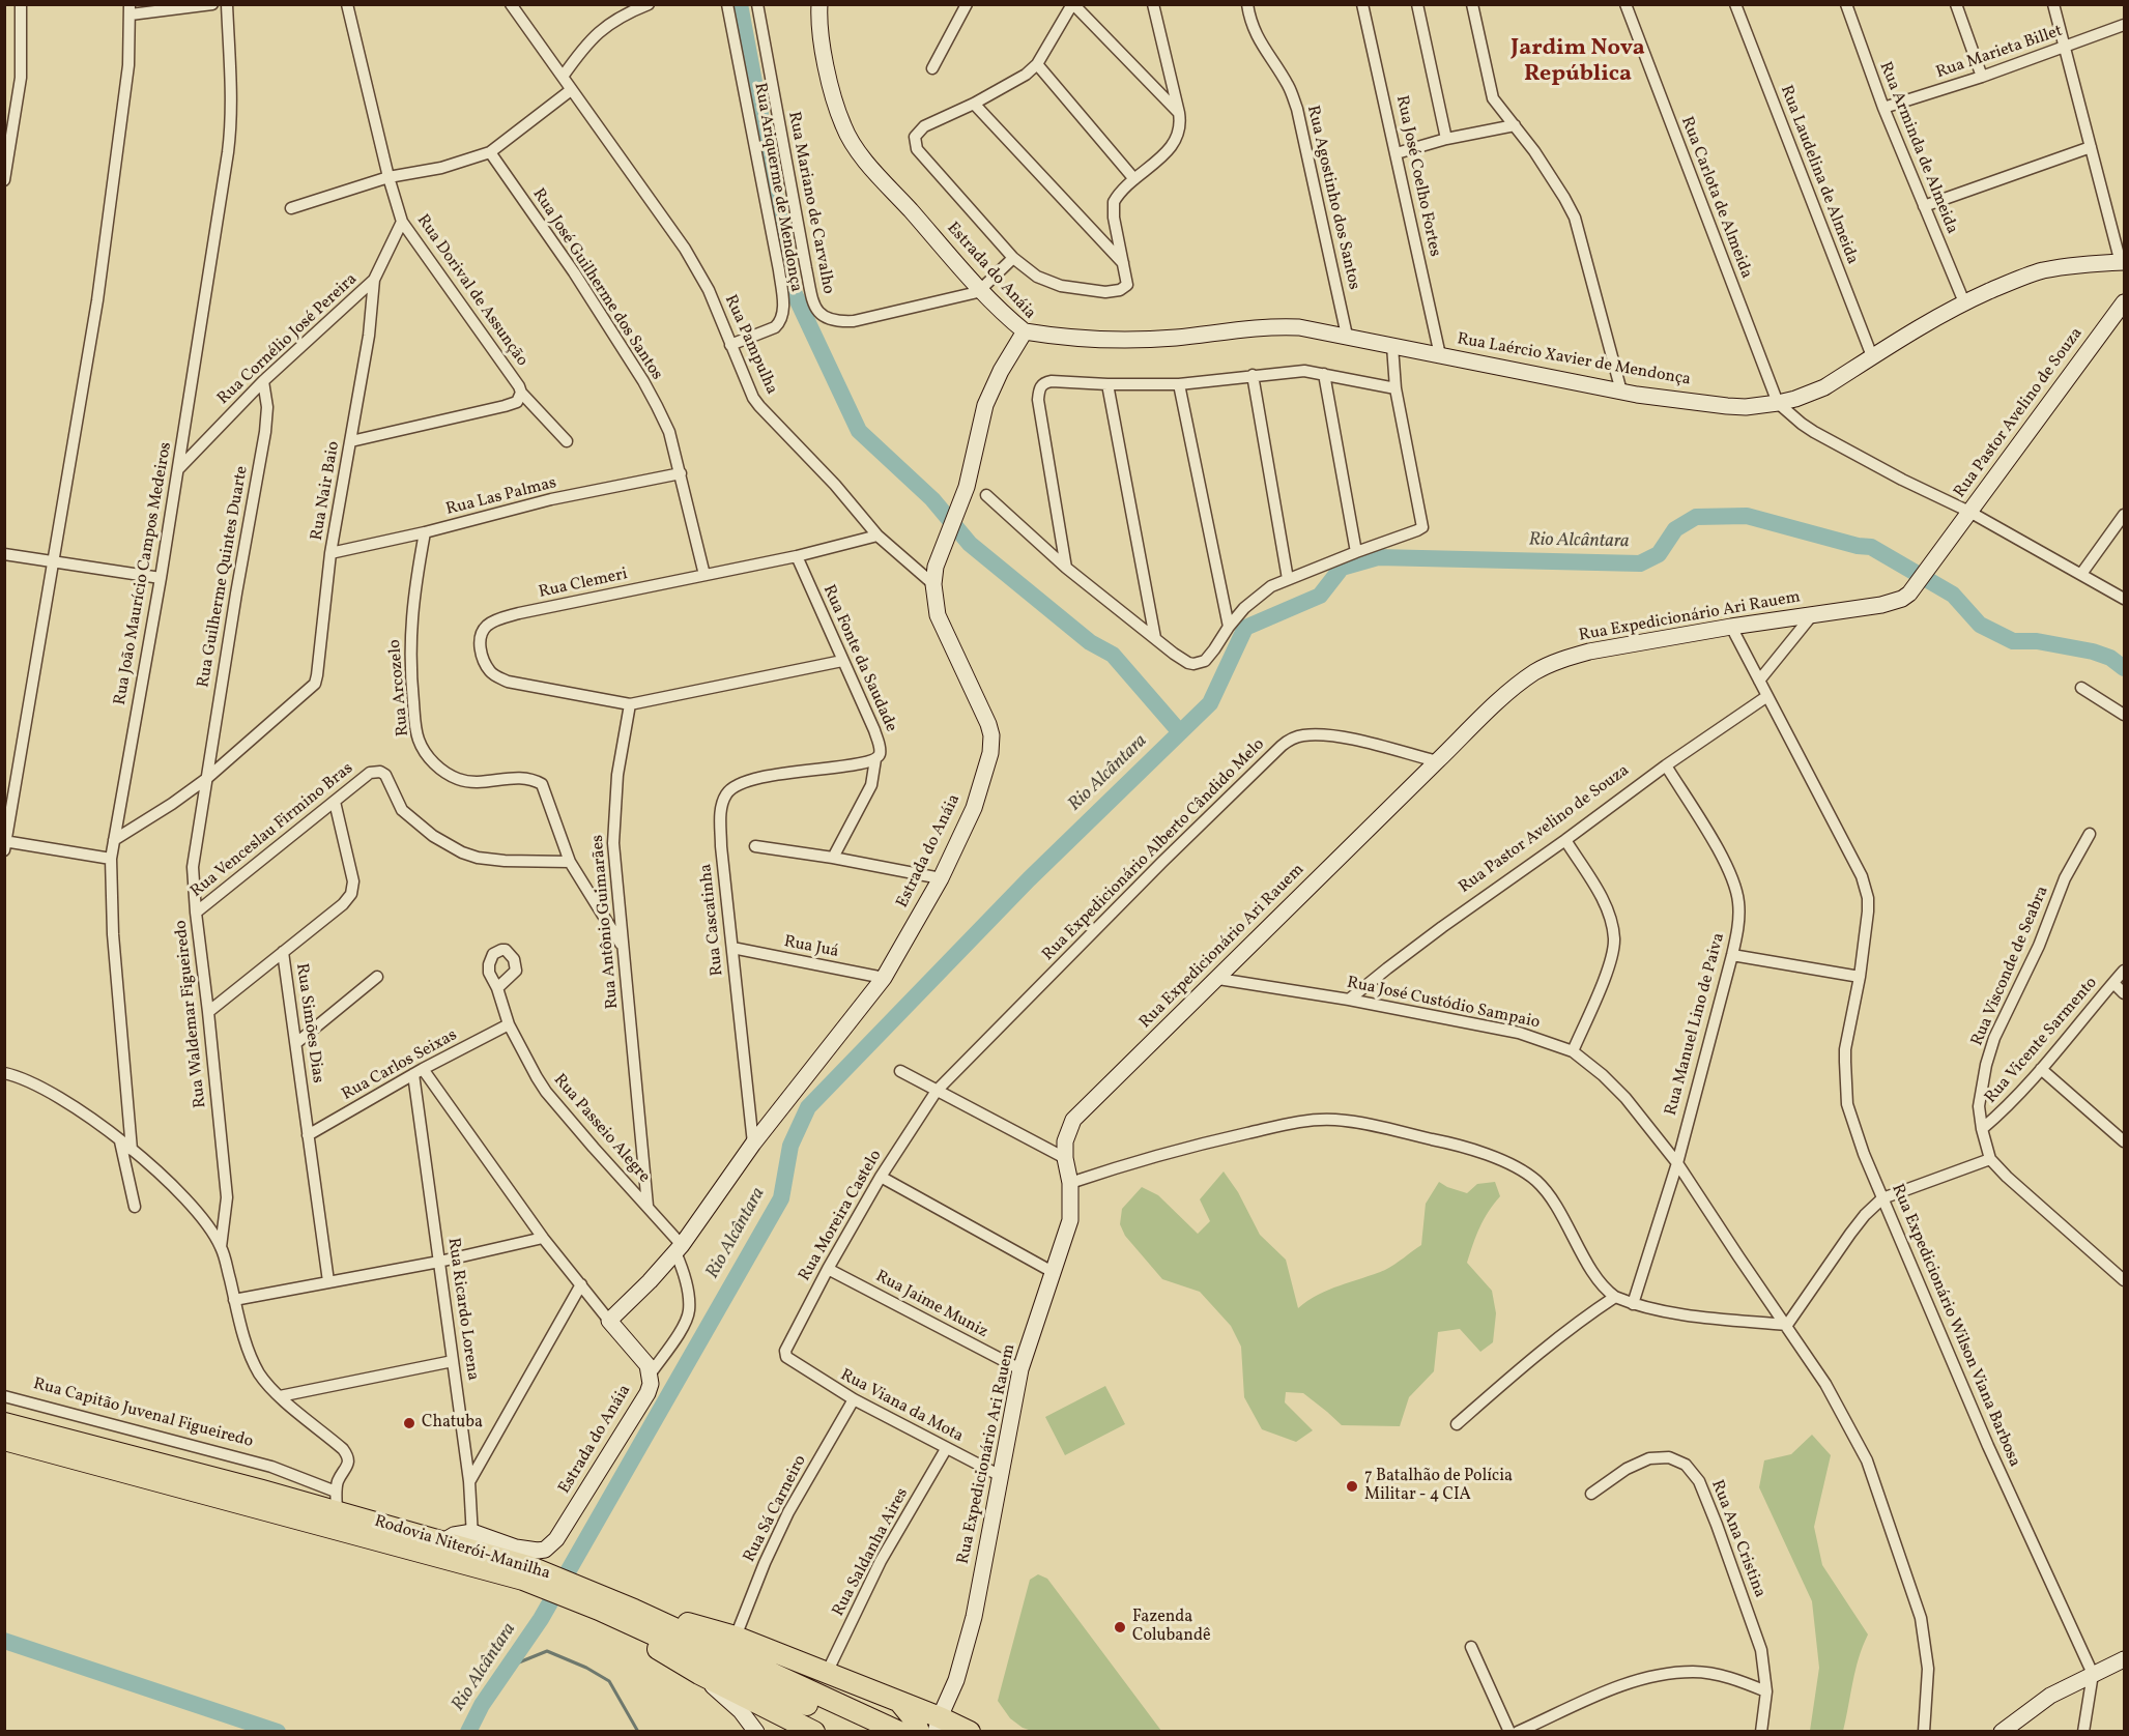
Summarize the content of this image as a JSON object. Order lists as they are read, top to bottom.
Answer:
{
  "streets": {
    "highway": ["Rodovia Niterói-Manilha"],
    "street": [
      "Rua Marieta Billet",
      "Rua Arminda de Almeida",
      "Rua Laudelina de Almeida",
      "Rua José Coelho Fortes",
      "Rua Ariquerme de Mendonça",
      "Rua Agostinho dos Santos",
      "Rua Carlota de Almeida",
      "Rua Mariano de Carvalho",
      "Estrada do Anáia",
      "Rua José Guilherme dos Santos",
      "Rua Dorival de Assunção",
      "Rua Cornélio José Pereira",
      "Rua Pampulha",
      "Rua Laércio Xavier de Mendonça",
      "Rua Pastor Avelino de Souza",
      "Rua Nair Baio",
      "Rua Las Palmas",
      "Rua João Maurício Campos Medeiros",
      "Rua Guilherme Quintes Duarte",
      "Rua Clemeri",
      "Rua Expedicionário Ari Rauem",
      "Rua Fonte da Saudade",
      "Rua Arcozelo",
      "Rua Venceslau Firmino Bras",
      "Rua Expedicionário Alberto Cândido Melo",
      "Rua Cascatinha",
      "Rua Antônio Guimarães",
      "Rua Juá",
      "Rua Visconde de Seabra",
      "Rua José Custódio Sampaio",
      "Rua Waldemar Figueiredo",
      "Rua Simões Dias",
      "Rua Manuel Lino de Paiva",
      "Rua Vicente Sarmento",
      "Rua Carlos Seixas",
      "Rua Passeio Alegre",
      "Rua Moreira Castelo",
      "Rua Jaime Muniz",
      "Rua Ricardo Lorena",
      "Rua Expedicionário Wilson Viana Barbosa",
      "Rua Viana da Mota",
      "Rua Capitão Juvenal Figueiredo",
      "Rua Sá Carneiro",
      "Rua Ana Cristina",
      "Rua Saldanha Aires"
    ]
  },
  "crossings": [
    ["Rua Marieta Billet", "Rua Arminda de Almeida"],
    ["Rua Arminda de Almeida", "Rua Laércio Xavier de Mendonça"],
    ["Rua Laudelina de Almeida", "Rua Laércio Xavier de Mendonça"],
    ["Rua José Coelho Fortes", "Rua Laércio Xavier de Mendonça"],
    ["Rua Ariquerme de Mendonça", "Rua Pampulha"],
    ["Rua Agostinho dos Santos", "Rua Laércio Xavier de Mendonça"],
    ["Rua Carlota de Almeida", "Rua Laércio Xavier de Mendonça"],
    ["Rua Mariano de Carvalho", "Estrada do Anáia"],
    ["Estrada do Anáia", "Rua Pampulha"],
    ["Estrada do Anáia", "Rua Laércio Xavier de Mendonça"],
    ["Estrada do Anáia", "Rua Cascatinha"],
    ["Estrada do Anáia", "Rua Juá"],
    ["Estrada do Anáia", "Rua Passeio Alegre"],
    ["Estrada do Anáia", "Rodovia Niterói-Manilha"],
    ["Rua José Guilherme dos Santos", "Rua Las Palmas"],
    ["Rua José Guilherme dos Santos", "Rua Clemeri"],
    ["Rua Dorival de Assunção", "Rua Cornélio José Pereira"],
    ["Rua Cornélio José Pereira", "Rua Nair Baio"],
    ["Rua Cornélio José Pereira", "Rua João Maurício Campos Medeiros"],
    ["Rua Cornélio José Pereira", "Rua Guilherme Quintes Duarte"],
    ["Rua Pampulha", "Rua Clemeri"],
    ["Rua Pastor Avelino de Souza", "Rua Expedicionário Ari Rauem"],
    ["Rua Pastor Avelino de Souza", "Rua José Custódio Sampaio"],
    ["Rua Pastor Avelino de Souza", "Rua Manuel Lino de Paiva"],
    ["Rua Pastor Avelino de Souza", "Rua Expedicionário Wilson Viana Barbosa"],
    ["Rua Nair Baio", "Rua Las Palmas"],
    ["Rua Nair Baio", "Rua João Maurício Campos Medeiros"],
    ["Rua Nair Baio", "Rua Guilherme Quintes Duarte"],
    ["Rua Nair Baio", "Rua Waldemar Figueiredo"],
    ["Rua Las Palmas", "Rua Arcozelo"],
    ["Rua Guilherme Quintes Duarte", "Rua Waldemar Figueiredo"],
    ["Rua Clemeri", "Rua Fonte da Saudade"],
    ["Rua Clemeri", "Rua Antônio Guimarães"],
    ["Rua Expedicionário Ari Rauem", "Rua Expedicionário Alberto Cândido Melo"],
    ["Rua Expedicionário Ari Rauem", "Rua José Custódio Sampaio"],
    ["Rua Expedicionário Ari Rauem", "Rua Jaime Muniz"],
    ["Rua Expedicionário Ari Rauem", "Rua Expedicionário Wilson Viana Barbosa"],
    ["Rua Expedicionário Ari Rauem", "Rua Viana da Mota"],
    ["Rua Fonte da Saudade", "Rua Cascatinha"],
    ["Rua Arcozelo", "Rua Venceslau Firmino Bras"],
    ["Rua Arcozelo", "Rua Antônio Guimarães"],
    ["Rua Venceslau Firmino Bras", "Rua Waldemar Figueiredo"],
    ["Rua Venceslau Firmino Bras", "Rua Simões Dias"],
    ["Rua Expedicionário Alberto Cândido Melo", "Rua Moreira Castelo"],
    ["Rua Cascatinha", "Rua Juá"],
    ["Rua Antônio Guimarães", "Rua Passeio Alegre"],
    ["Rua Visconde de Seabra", "Rua Vicente Sarmento"],
    ["Rua José Custódio Sampaio", "Rua Manuel Lino de Paiva"],
    ["Rua Simões Dias", "Rua Carlos Seixas"],
    ["Rua Carlos Seixas", "Rua Passeio Alegre"],
    ["Rua Carlos Seixas", "Rua Ricardo Lorena"],
    ["Rua Moreira Castelo", "Rua Jaime Muniz"],
    ["Rua Moreira Castelo", "Rua Viana da Mota"],
    ["Rua Ricardo Lorena", "Rodovia Niterói-Manilha"],
    ["Rua Viana da Mota", "Rua Sá Carneiro"],
    ["Rua Viana da Mota", "Rua Saldanha Aires"],
    ["Rua Capitão Juvenal Figueiredo", "Rodovia Niterói-Manilha"]
  ],
  "districts": ["Jardim Nova República"],
  "water": ["Rio Alcântara"],
  "places": ["Chatuba", "7 Batalhão de Polícia Militar - 4 CIA", "Fazenda Colubandê"]
}
